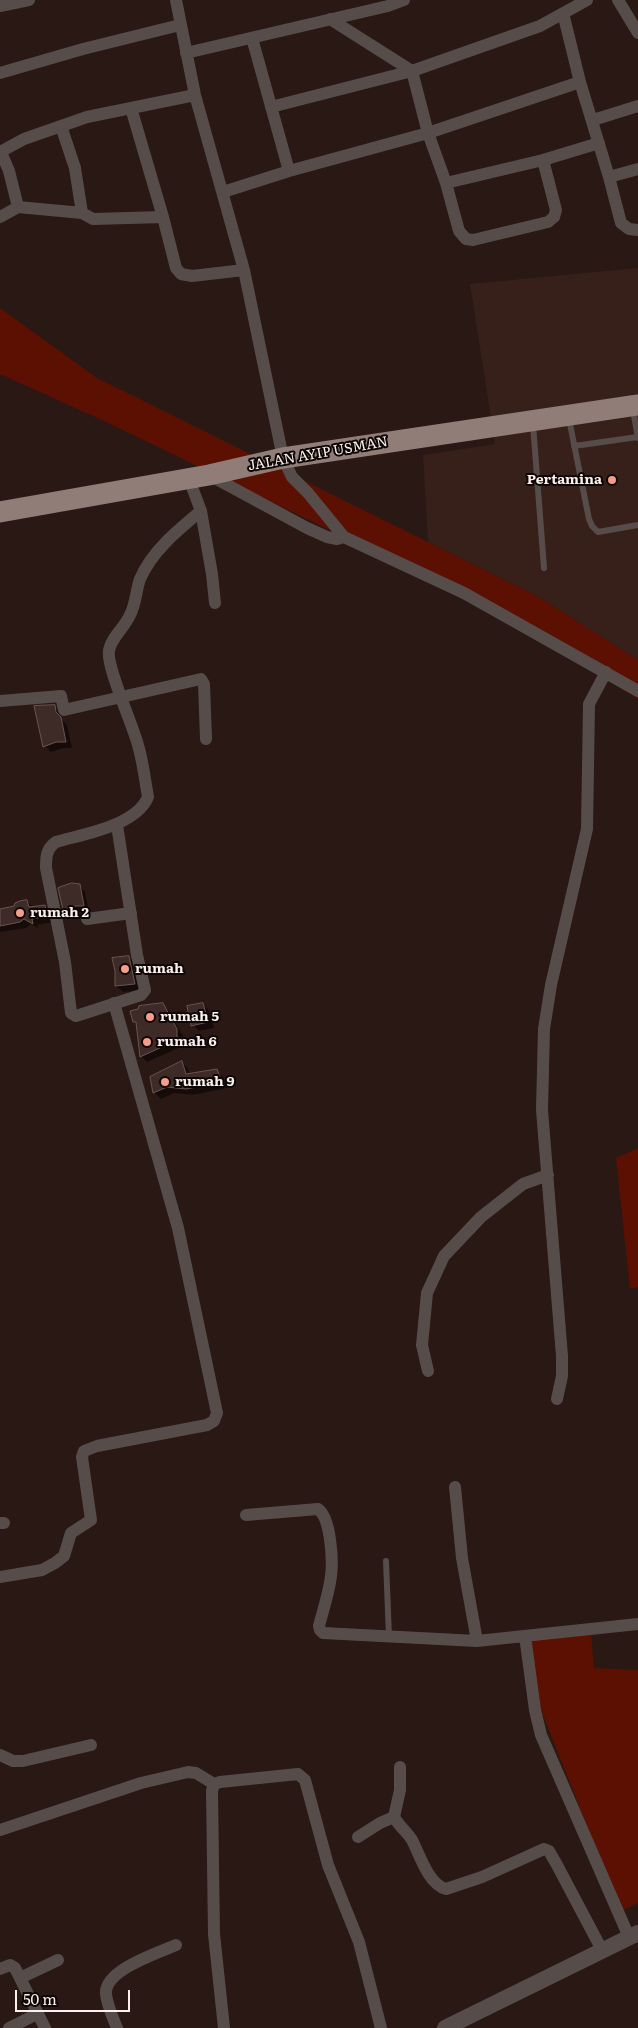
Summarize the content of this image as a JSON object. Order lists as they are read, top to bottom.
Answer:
{
  "streets": {
    "main road": ["JALAN AYIP USMAN"]
  },
  "places": [
    "Pertamina",
    "rumah 2",
    "rumah",
    "rumah 5",
    "rumah 6",
    "rumah 9"
  ],
  "scale_bar": "50 m"
}
